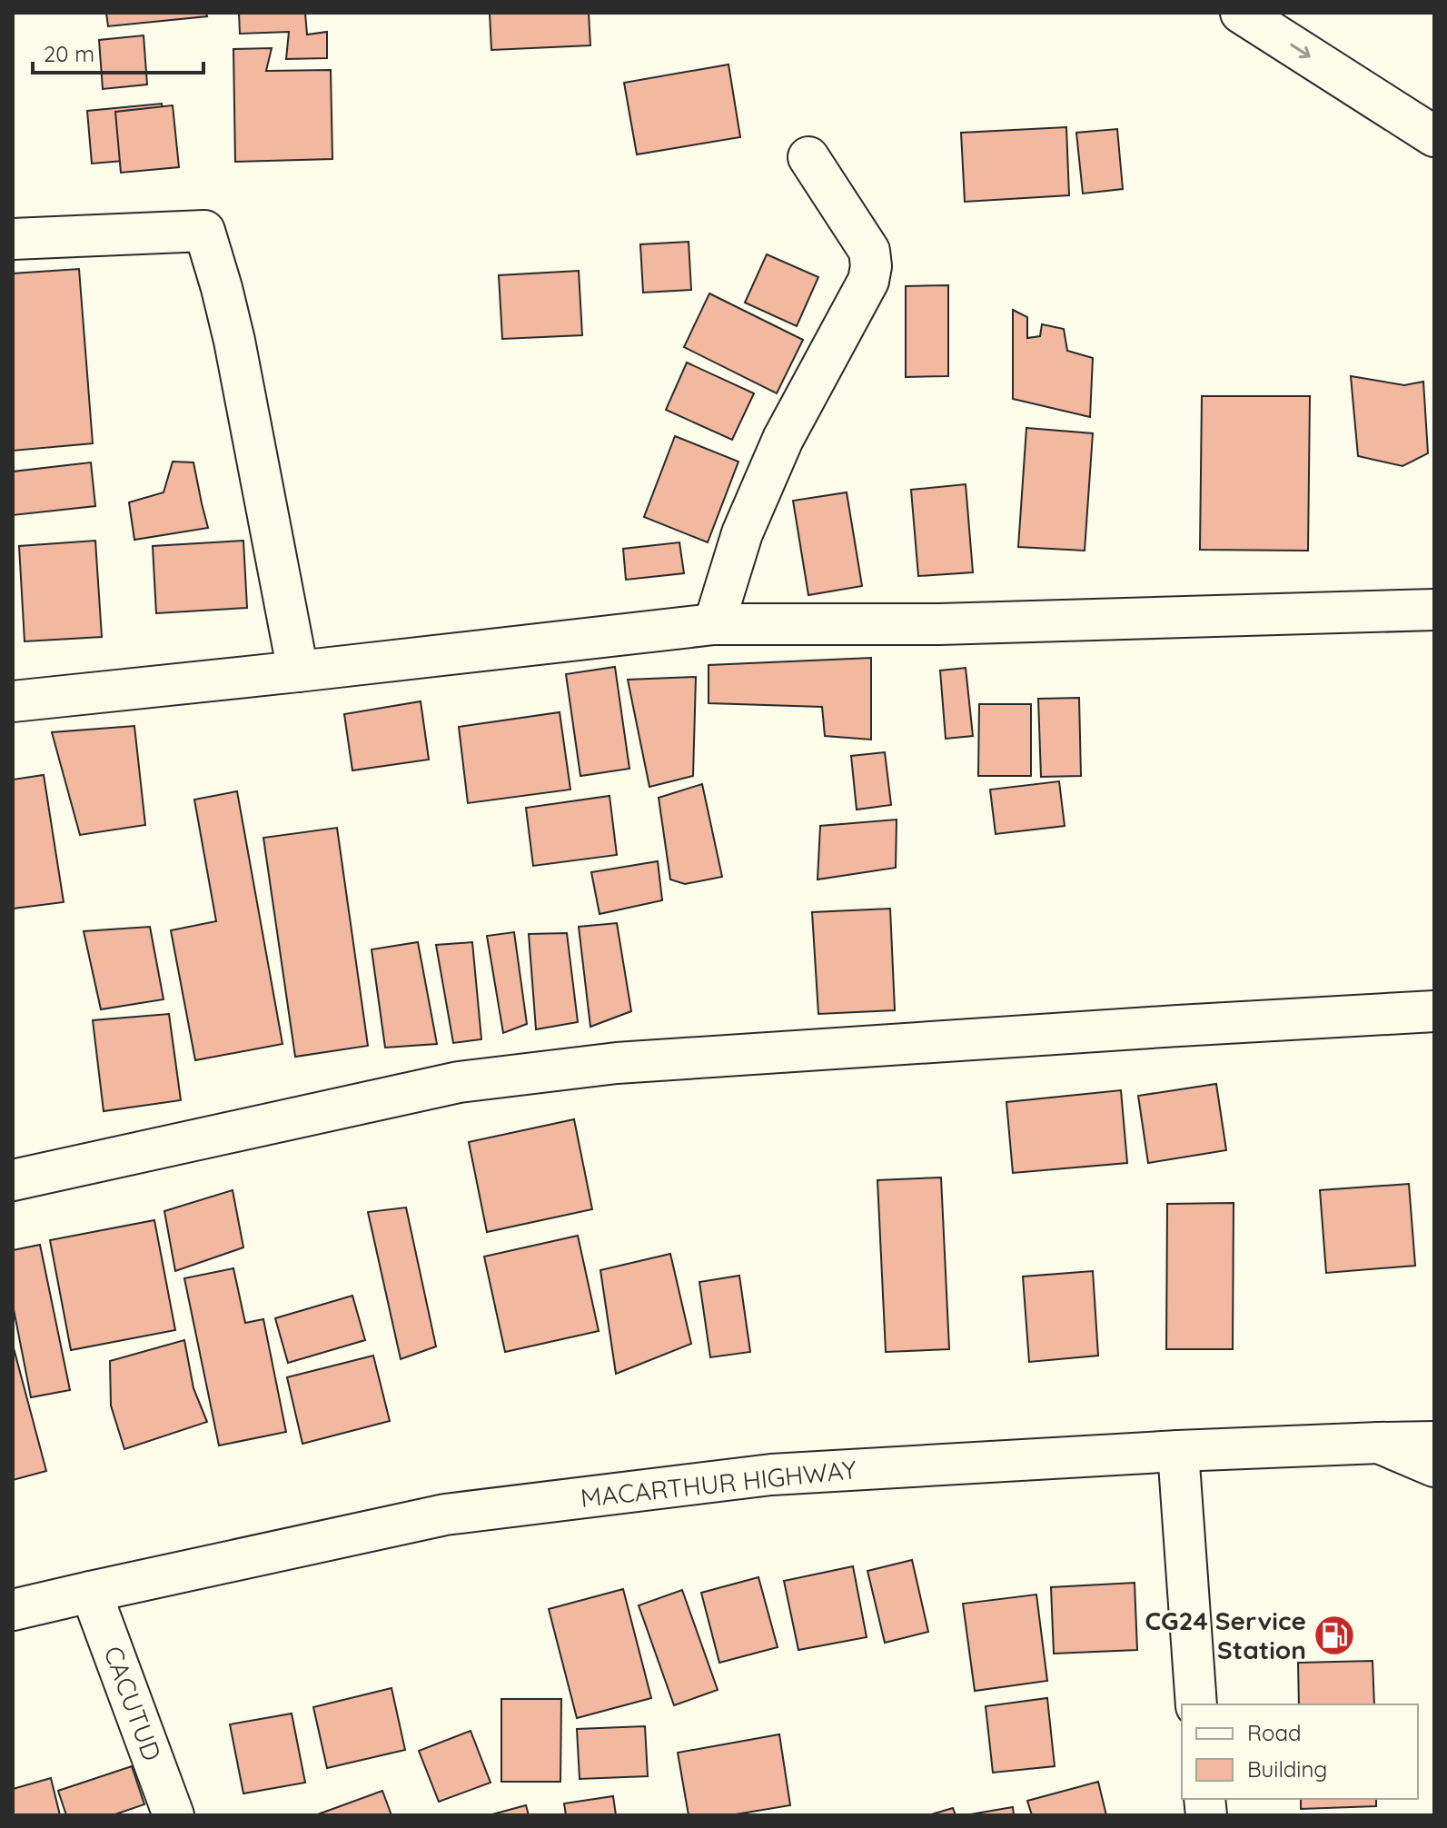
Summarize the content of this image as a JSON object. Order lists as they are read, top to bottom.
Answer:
{
  "streets": {
    "main road": ["MACARTHUR HIGHWAY", "CACUTUD"]
  },
  "crossings": [
    ["MACARTHUR HIGHWAY", "CACUTUD"]
  ],
  "places": {
    "fuel station": ["CG24 Service Station"]
  },
  "legend": ["Road", "Building"],
  "scale_bar": "20 m"
}
